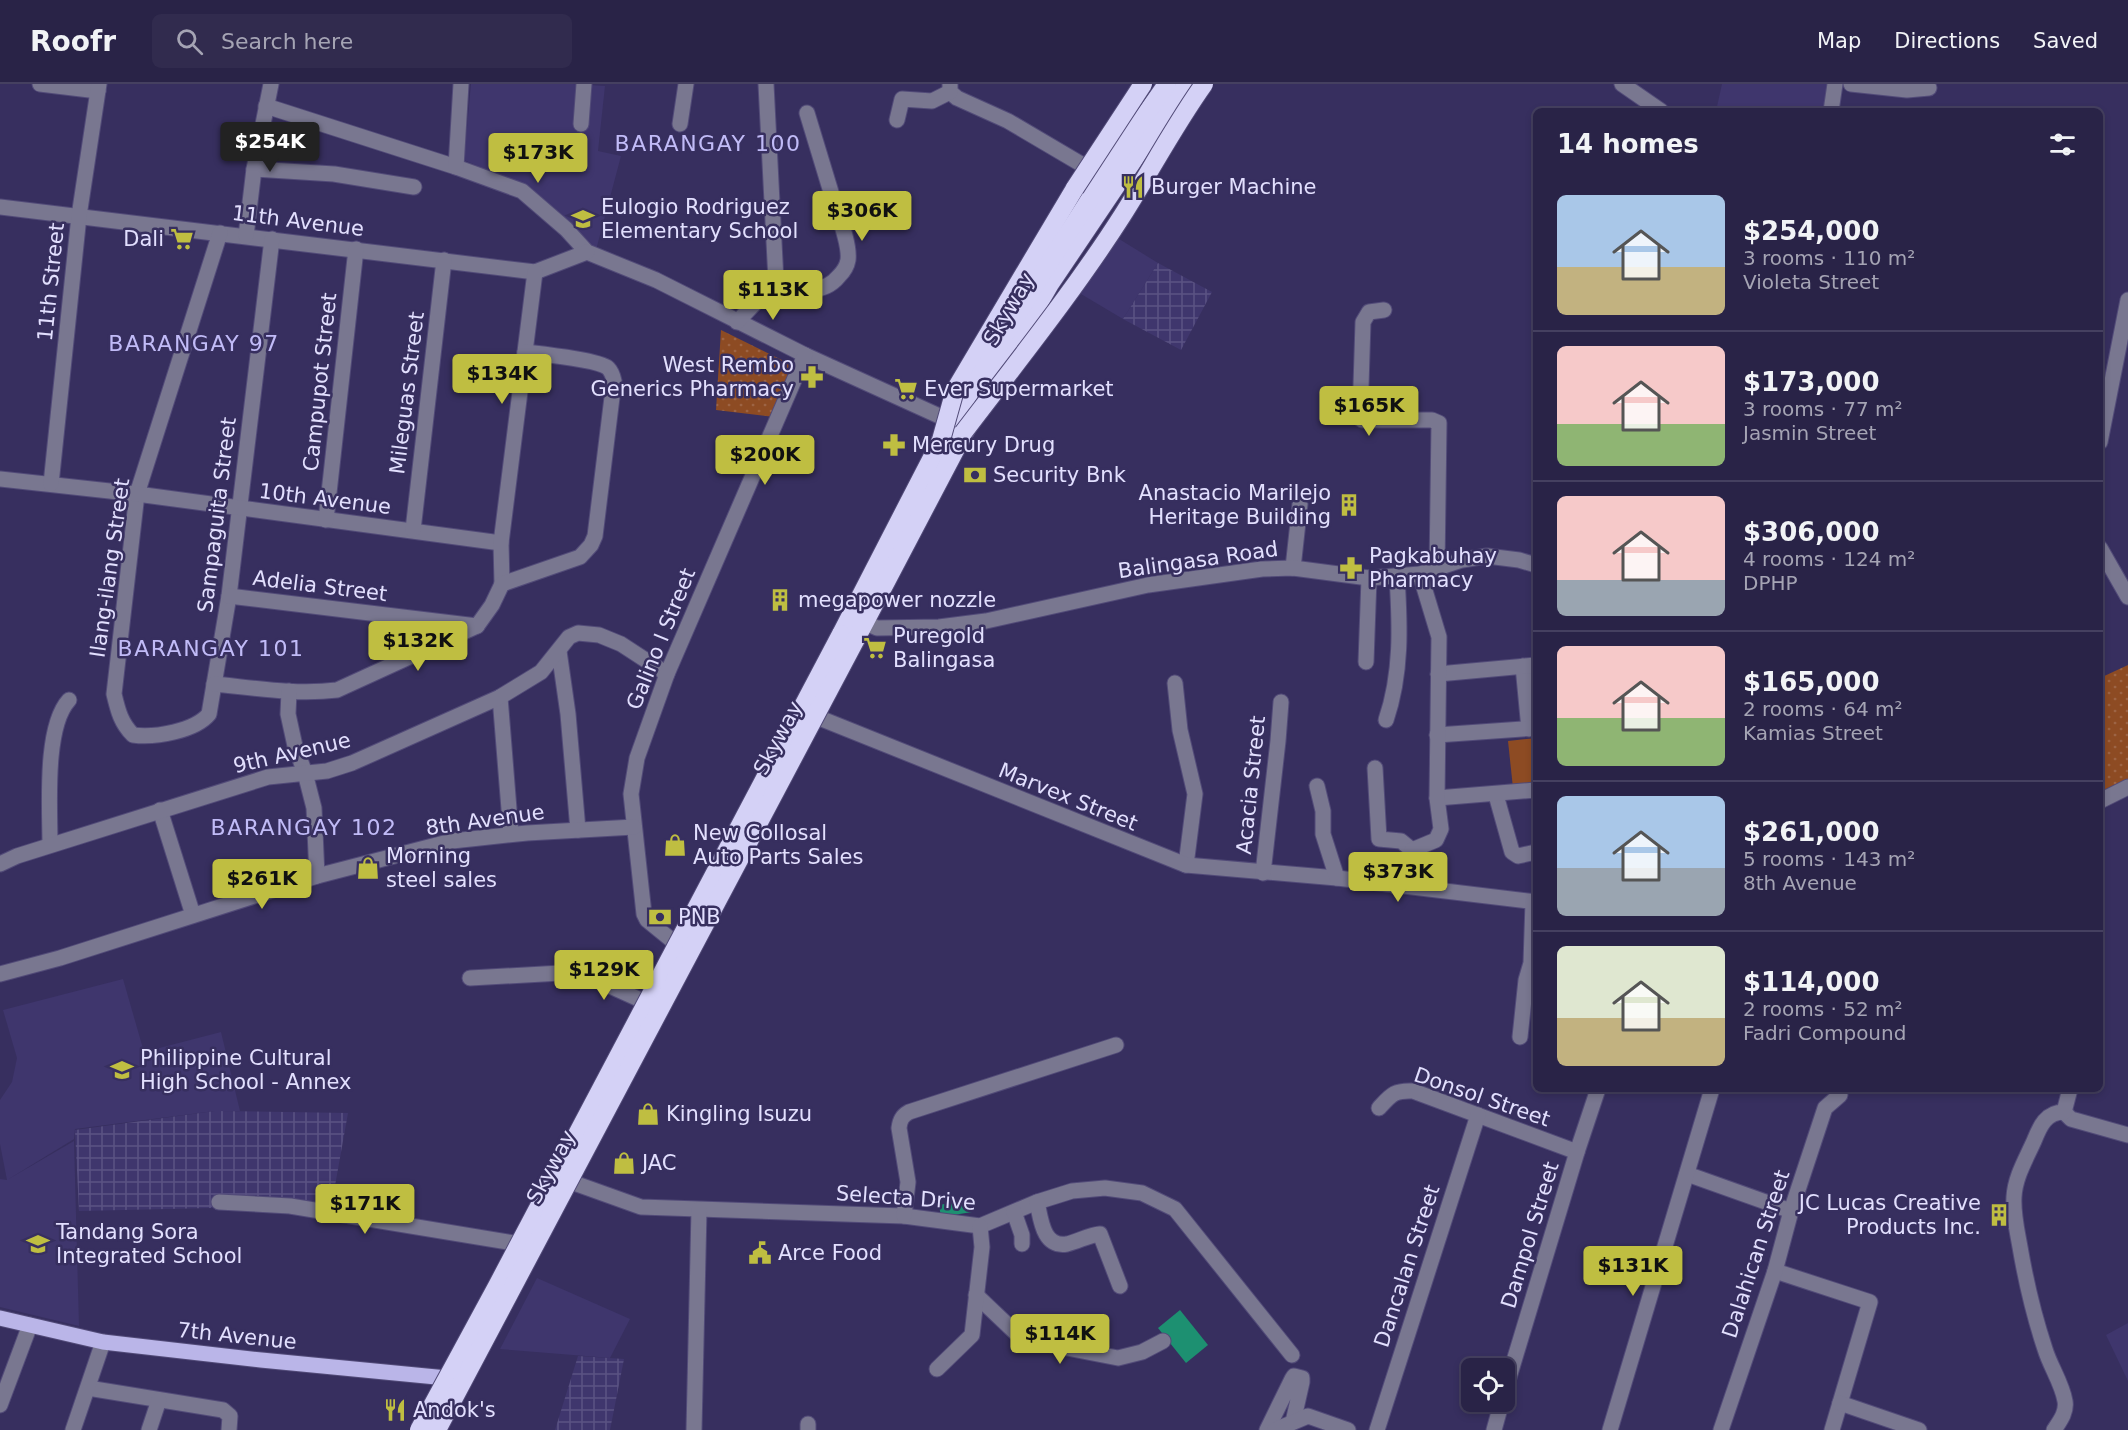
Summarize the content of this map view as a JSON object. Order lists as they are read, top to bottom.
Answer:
{
  "streets": {
    "highway": ["Skyway"],
    "main road": ["7th Avenue"],
    "street": [
      "11th Avenue",
      "11th Street",
      "Campupot Street",
      "Mileguas Street",
      "10th Avenue",
      "Sampaguita Street",
      "Balingasa Road",
      "Ilang-ilang Street",
      "Adelia Street",
      "Galino Ⅰ Street",
      "9th Avenue",
      "Acacia Street",
      "Marvex Street",
      "8th Avenue",
      "Donsol Street",
      "Selecta Drive",
      "Dampol Street",
      "Dalahican Street",
      "Dancalan Street"
    ]
  },
  "crossings": [
    ["11th Avenue", "11th Street"],
    ["11th Avenue", "Campupot Street"],
    ["11th Avenue", "Mileguas Street"],
    ["11th Avenue", "Sampaguita Street"],
    ["11th Avenue", "Ilang-ilang Street"],
    ["11th Street", "10th Avenue"],
    ["Campupot Street", "10th Avenue"],
    ["Mileguas Street", "10th Avenue"],
    ["10th Avenue", "Sampaguita Street"],
    ["10th Avenue", "Ilang-ilang Street"],
    ["Sampaguita Street", "Ilang-ilang Street"],
    ["Sampaguita Street", "Adelia Street"],
    ["Galino Ⅰ Street", "9th Avenue"],
    ["Galino Ⅰ Street", "8th Avenue"],
    ["Acacia Street", "Marvex Street"],
    ["Donsol Street", "Dampol Street"],
    ["Donsol Street", "Dancalan Street"]
  ],
  "districts": [
    "BARANGAY 100",
    "BARANGAY 97",
    "BARANGAY 101",
    "BARANGAY 102"
  ],
  "places": {
    "restaurant": ["Burger Machine", "Andok's"],
    "school or university": ["Eulogio Rodriguez Elementary School", "Philippine Cultural High School - Annex", "Tandang Sora Integrated School"],
    "supermarket": ["Dali", "Ever Supermarket", "Puregold Balingasa"],
    "pharmacy": ["West Rembo Generics Pharmacy", "Mercury Drug", "Pagkabuhay Pharmacy"],
    "bank": ["Security Bnk", "PNB"],
    "building": ["Anastacio Marilejo Heritage Building", "megapower nozzle", "JC Lucas Creative Products Inc."],
    "shop": [
      "New Collosal Auto Parts Sales",
      "Morning steel sales",
      "Kingling Isuzu",
      "JAC"
    ],
    "public building": ["Arce Food"]
  },
  "page": {
    "header": "Roofr",
    "search": "Search here",
    "nav": ["Map", "Directions", "Saved"],
    "heading": "14 homes",
    "price": [
      "$254K",
      "$173K",
      "$306K",
      "$113K",
      "$134K",
      "$165K",
      "$200K",
      "$132K",
      "$373K",
      "$261K",
      "$129K",
      "$171K",
      "$131K",
      "$114K"
    ],
    "list": [
      {
        "name": "$254,000",
        "note": "3 rooms · 110 m² · Violeta Street"
      },
      {
        "name": "$173,000",
        "note": "3 rooms · 77 m² · Jasmin Street"
      },
      {
        "name": "$306,000",
        "note": "4 rooms · 124 m² · DPHP"
      },
      {
        "name": "$165,000",
        "note": "2 rooms · 64 m² · Kamias Street"
      },
      {
        "name": "$261,000",
        "note": "5 rooms · 143 m² · 8th Avenue"
      },
      {
        "name": "$114,000",
        "note": "2 rooms · 52 m² · Fadri Compound"
      }
    ]
  }
}
